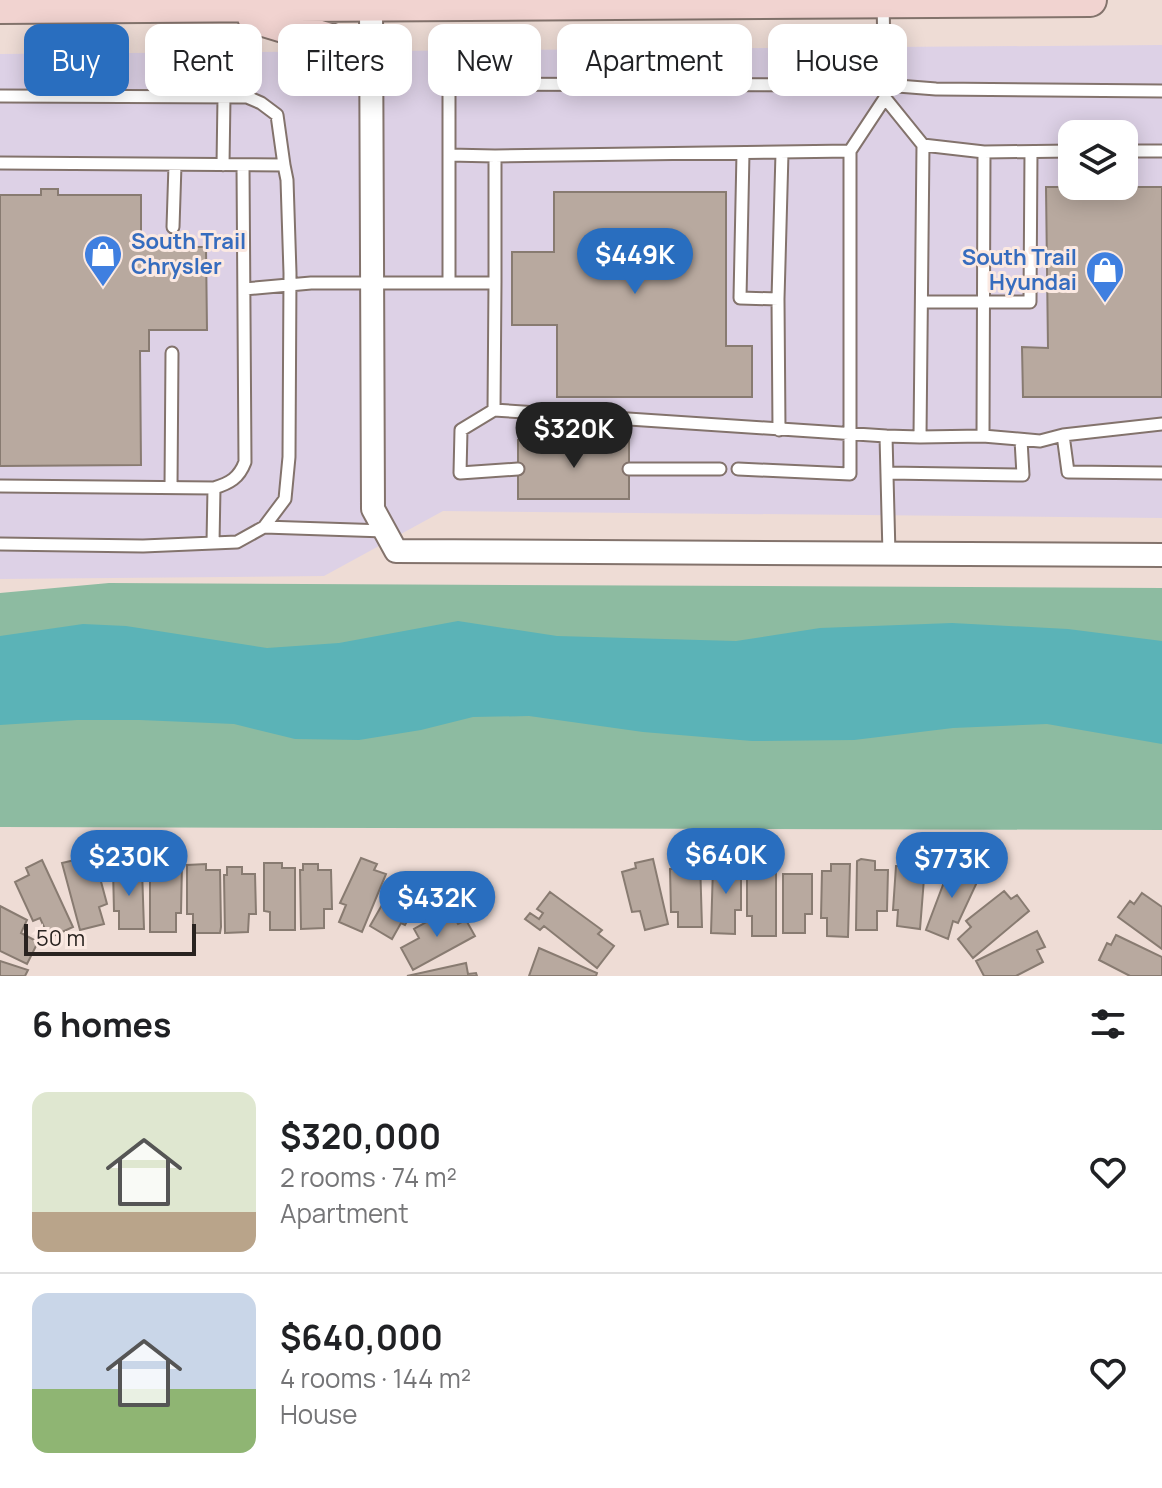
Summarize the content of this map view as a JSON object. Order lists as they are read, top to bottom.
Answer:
{
  "places": {
    "shop": ["South Trail Chrysler", "South Trail Hyundai"]
  },
  "scale_bar": "50 m",
  "page": {
    "chip": [
      "Buy",
      "Rent",
      "Filters",
      "New",
      "Apartment",
      "House"
    ],
    "price": [
      "$449K",
      "$320K",
      "$640K",
      "$230K",
      "$773K",
      "$432K"
    ],
    "scale": "50 m",
    "heading": "6 homes",
    "list": [
      {
        "name": "$320,000",
        "note": "2 rooms · 74 m² · Apartment"
      },
      {
        "name": "$640,000",
        "note": "4 rooms · 144 m² · House"
      }
    ]
  }
}
